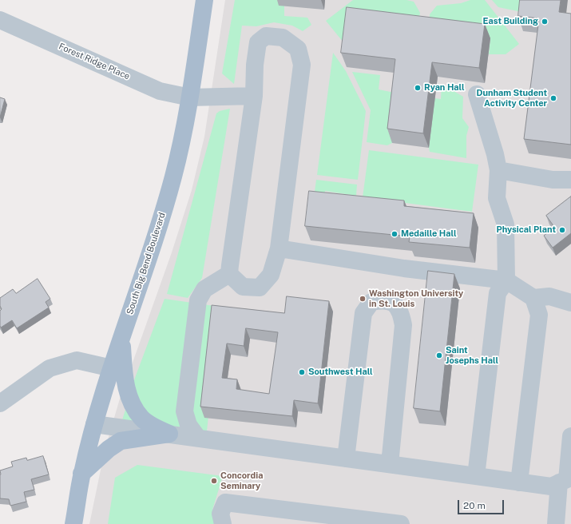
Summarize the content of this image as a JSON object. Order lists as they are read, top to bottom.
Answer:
{
  "streets": {
    "main road": ["South Big Bend Boulevard"],
    "street": ["Forest Ridge Place"]
  },
  "crossings": [
    ["Forest Ridge Place", "South Big Bend Boulevard"]
  ],
  "places": [
    "East Building",
    "Ryan Hall",
    "Dunham Student Activity Center",
    "Physical Plant",
    "Medaille Hall",
    "Washington University in St. Louis",
    "Saint Josephs Hall",
    "Southwest Hall",
    "Concordia Seminary"
  ],
  "scale_bar": "20 m"
}
